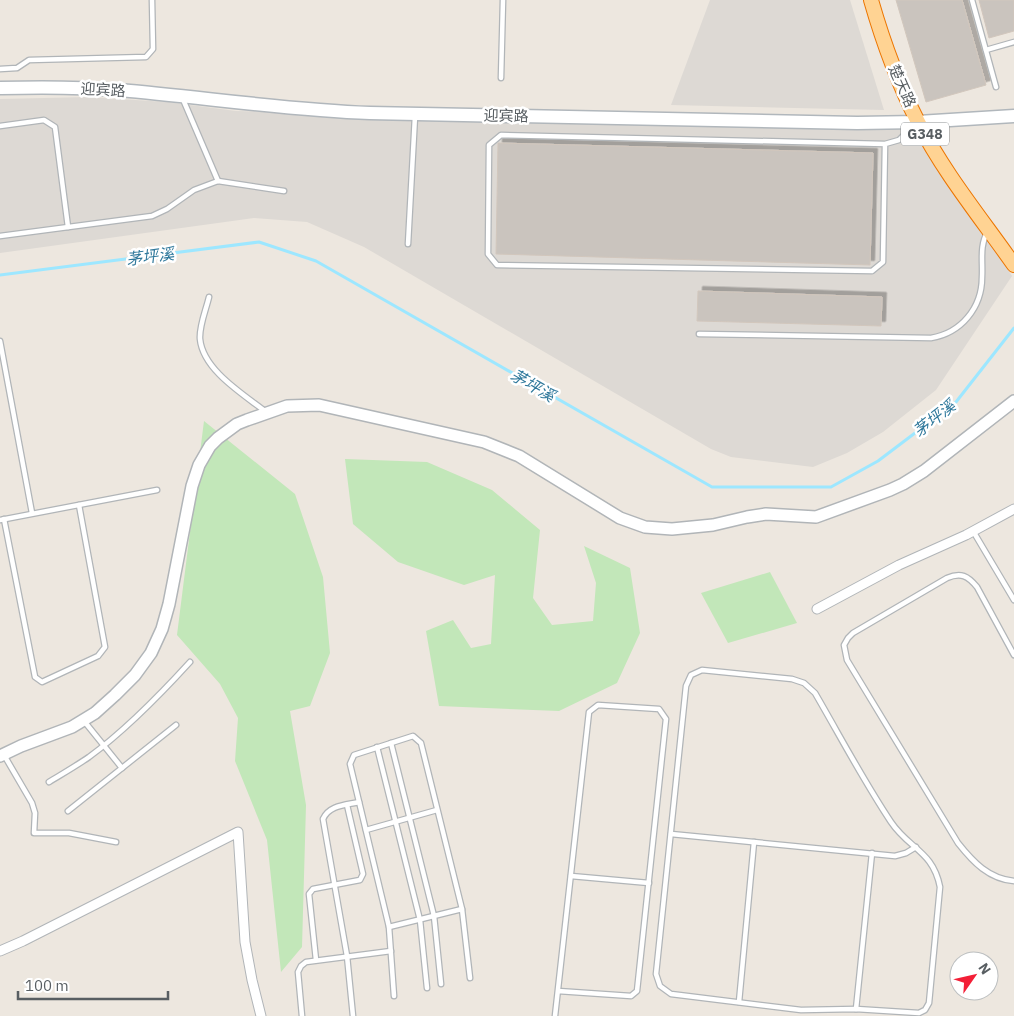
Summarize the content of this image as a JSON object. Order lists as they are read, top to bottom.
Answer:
{
  "streets": {
    "highway": ["楚天路", "G348"],
    "main road": ["迎宾路"]
  },
  "crossings": [
    ["楚天路", "迎宾路"]
  ],
  "water": ["茅坪溪"],
  "scale_bar": "100 m",
  "north": "top right"
}
